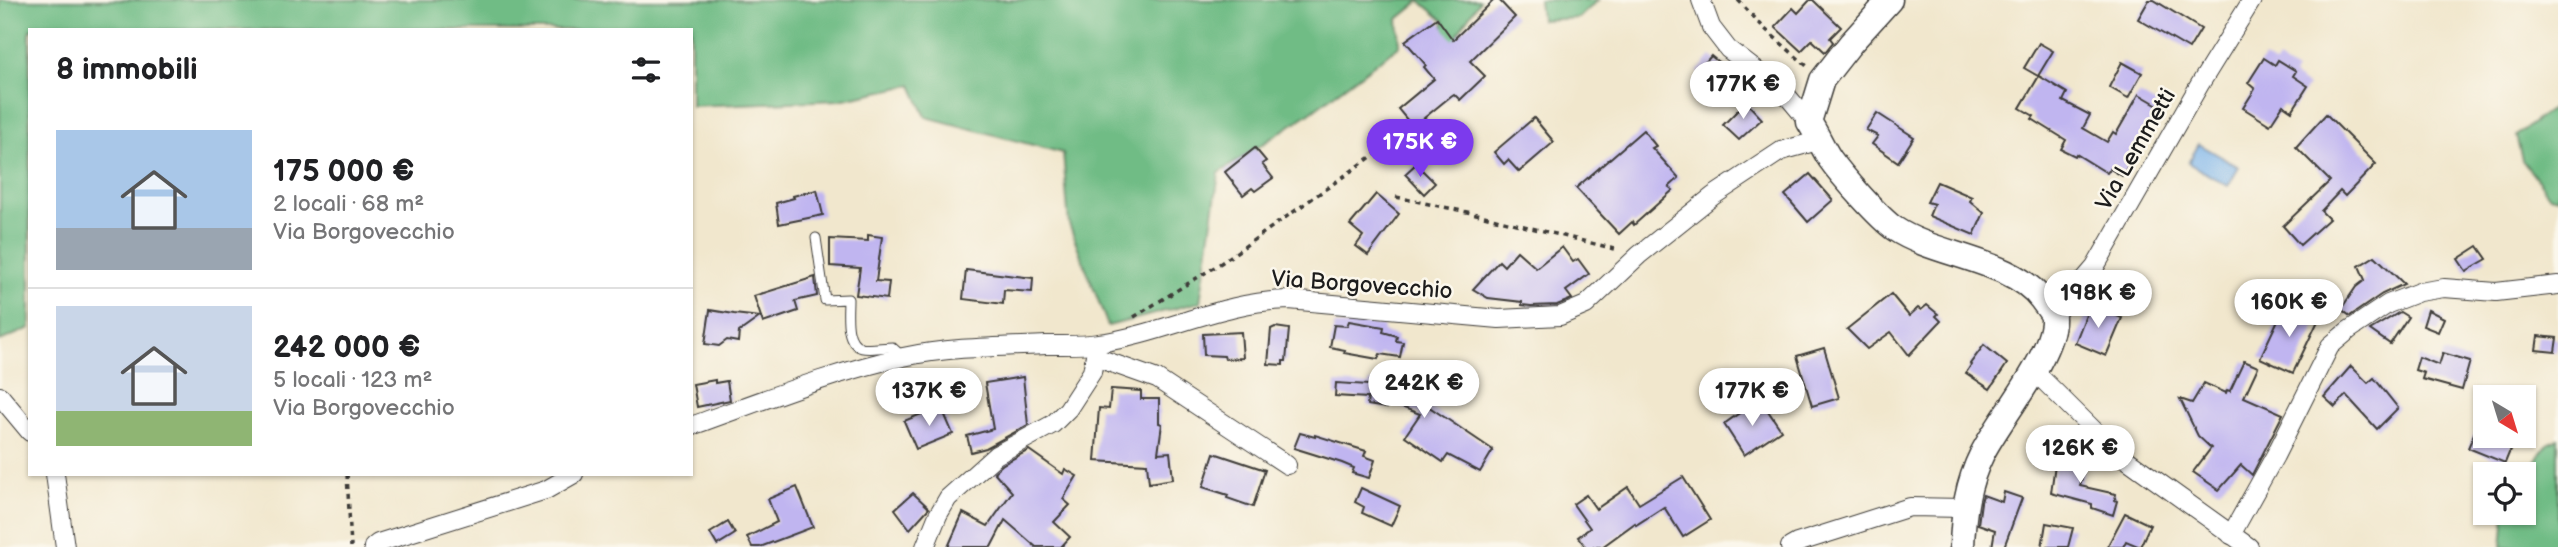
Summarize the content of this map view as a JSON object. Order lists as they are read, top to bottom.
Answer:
{
  "streets": {
    "street": ["Via Lemmetti", "Via Borgovecchio"]
  },
  "north": "bottom right",
  "page": {
    "heading": "8 immobili",
    "price": [
      "177K €",
      "175K €",
      "198K €",
      "160K €",
      "242K €",
      "137K €",
      "177K €",
      "126K €"
    ],
    "list": [
      {
        "name": "175 000 €",
        "note": "2 locali · 68 m² · Via Borgovecchio"
      },
      {
        "name": "242 000 €",
        "note": "5 locali · 123 m² · Via Borgovecchio"
      }
    ]
  }
}
